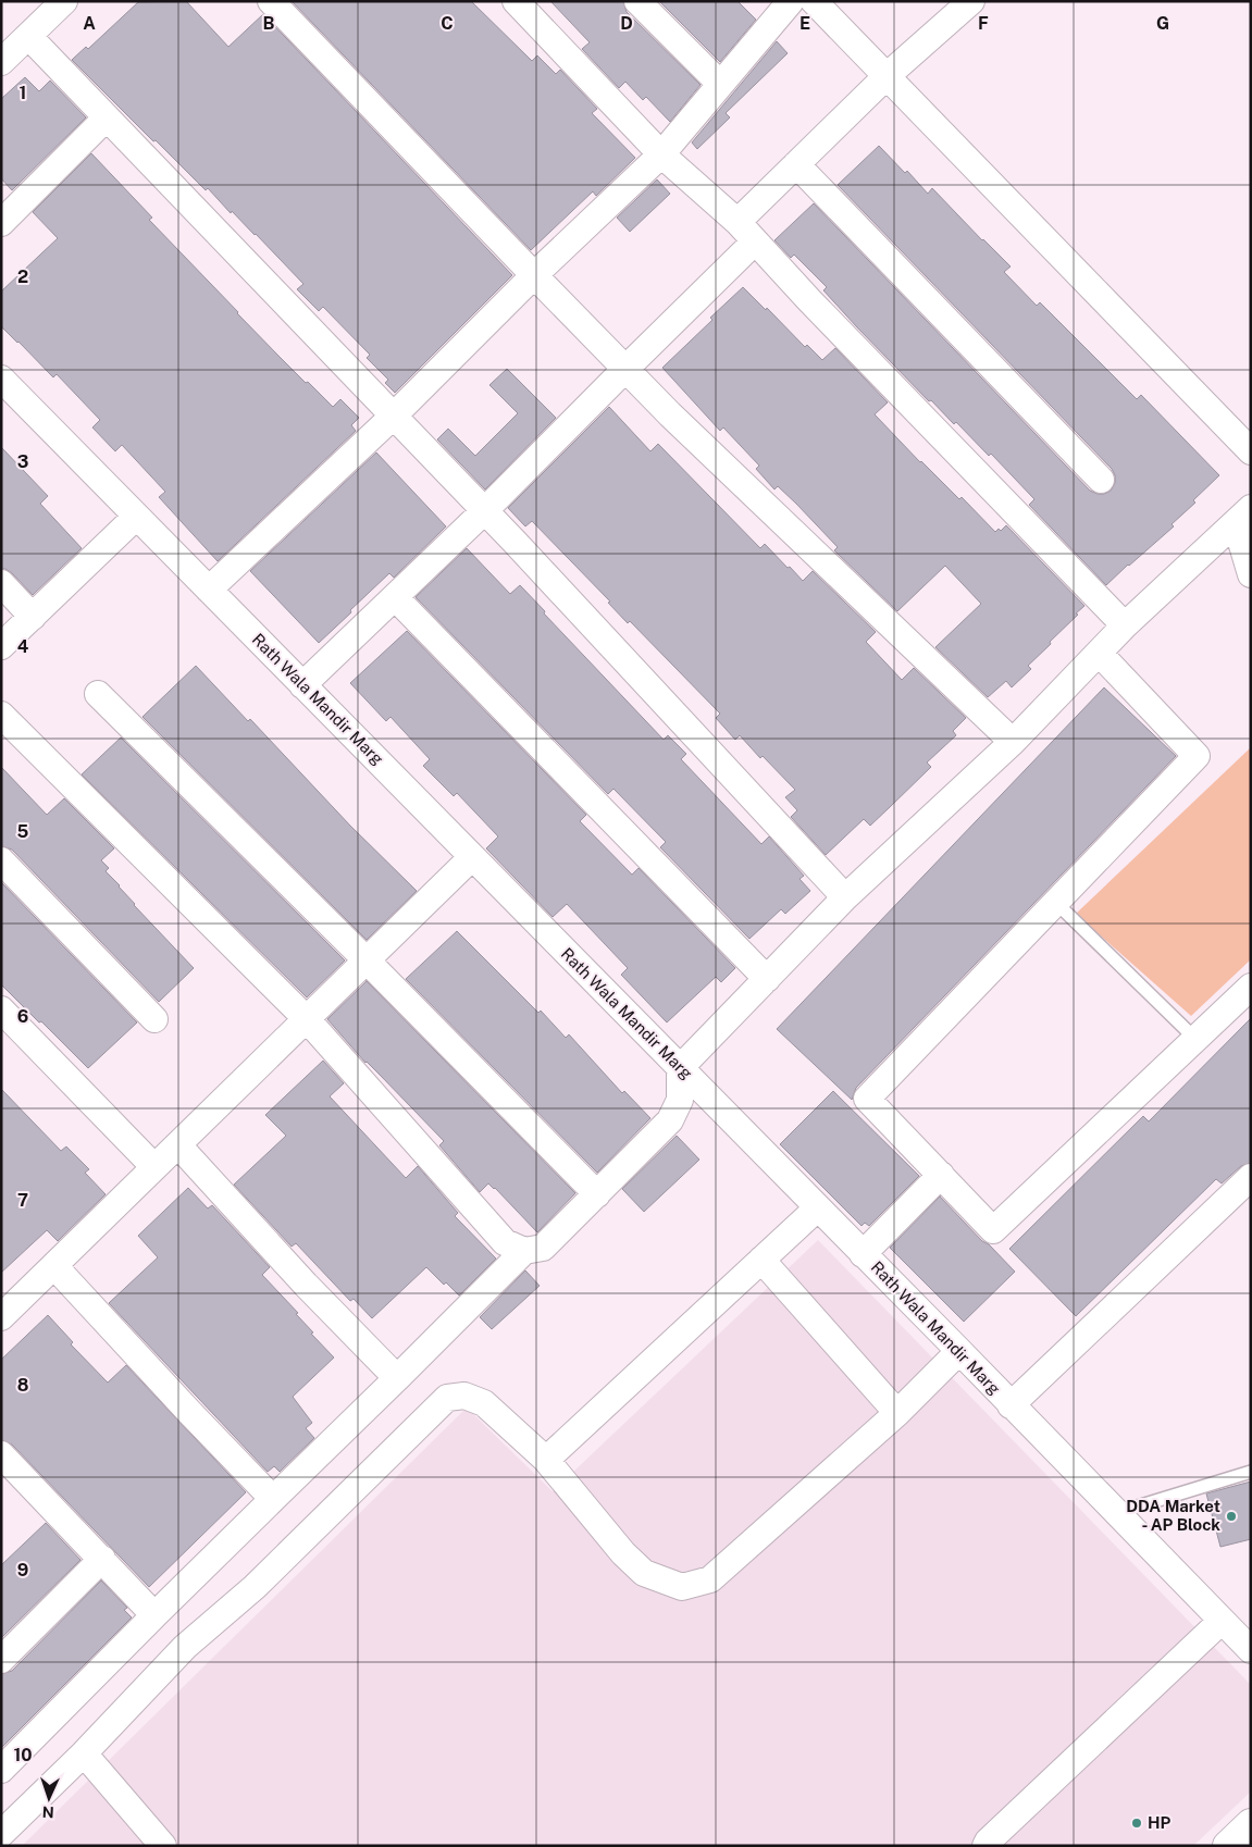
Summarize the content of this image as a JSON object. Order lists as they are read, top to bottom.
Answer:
{
  "streets": {
    "street": ["Rath Wala Mandir Marg"]
  },
  "places": ["DDA Market - AP Block", "HP"],
  "north": "bottom",
  "grid": {
    "columns": [
      "A",
      "B",
      "C",
      "D",
      "E",
      "F",
      "G"
    ],
    "rows": [
      "1",
      "2",
      "3",
      "4",
      "5",
      "6",
      "7",
      "8",
      "9",
      "10"
    ]
  }
}
